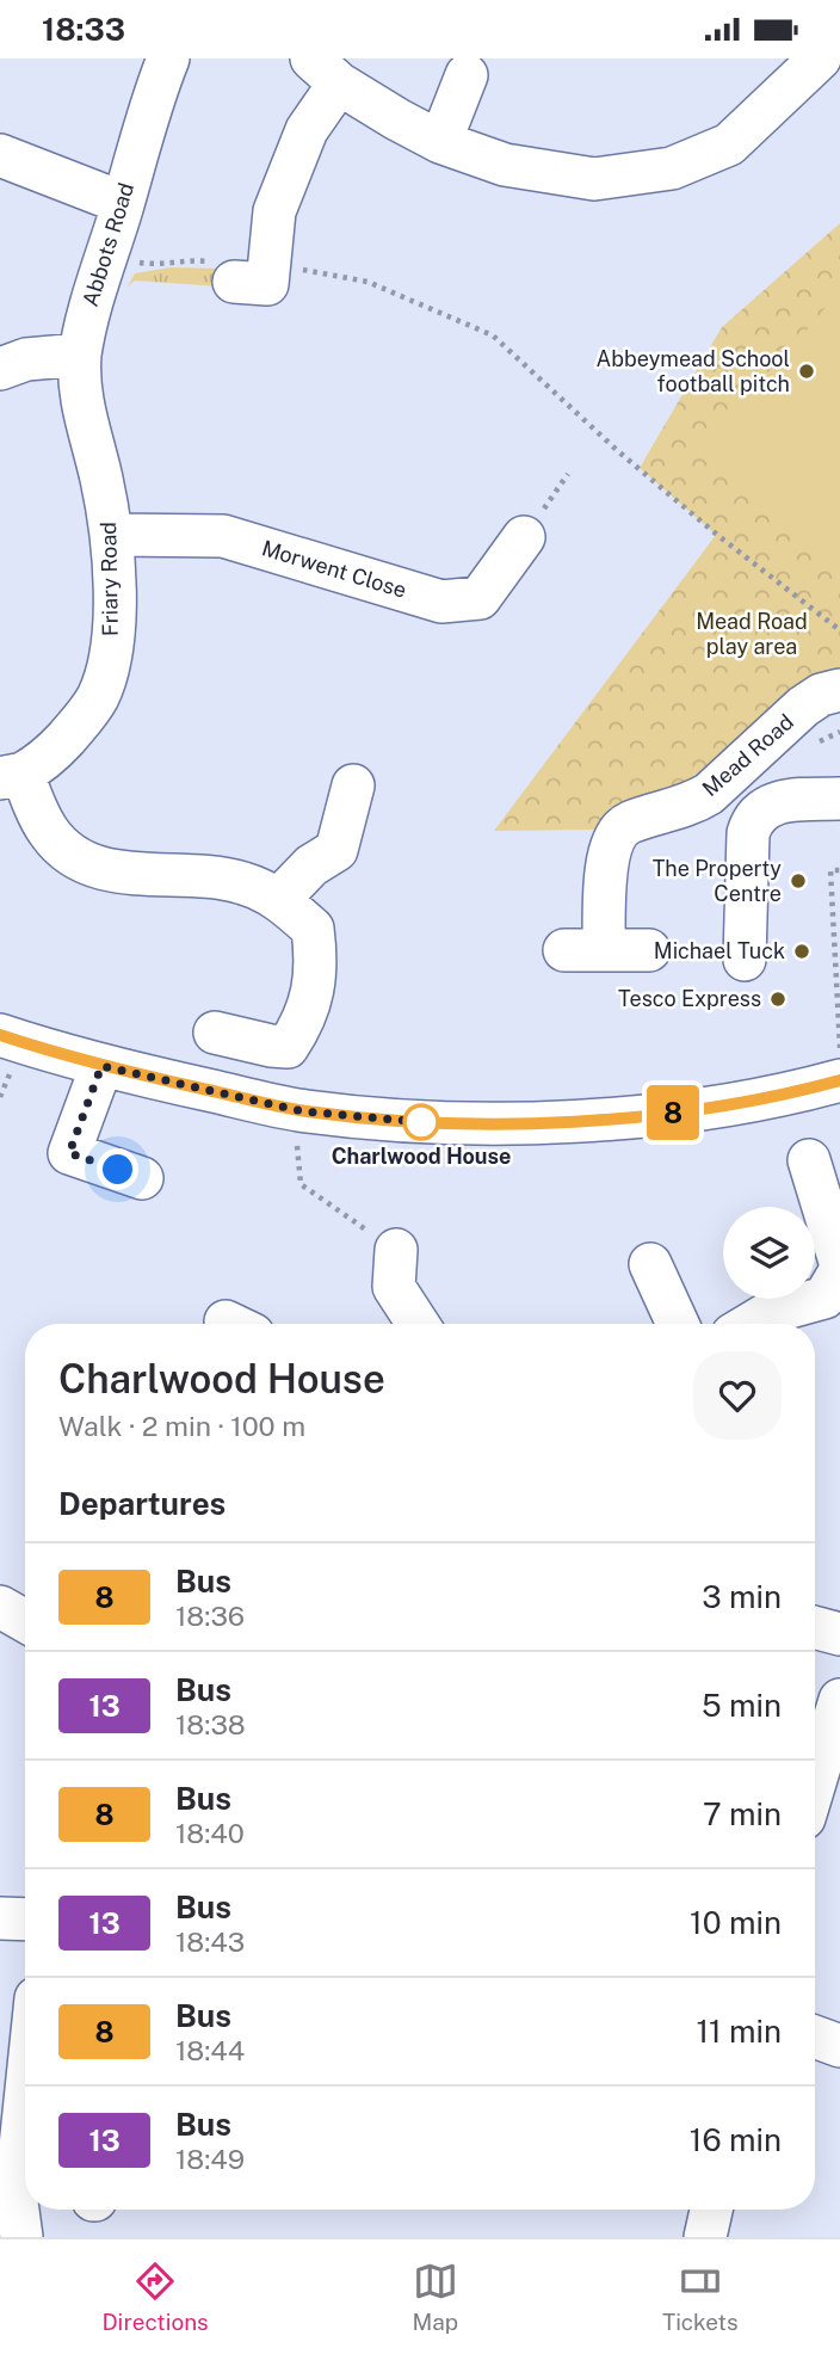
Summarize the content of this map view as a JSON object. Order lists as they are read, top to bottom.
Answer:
{
  "streets": {
    "street": [
      "Abbots Road",
      "Morwent Close",
      "Friary Road",
      "Mead Road"
    ]
  },
  "crossings": [
    ["Abbots Road", "Friary Road"],
    ["Morwent Close", "Friary Road"]
  ],
  "parks": ["Mead Road play area"],
  "places": [
    "Abbeymead School football pitch",
    "The Property Centre",
    "Michael Tuck",
    "Tesco Express",
    "Charlwood House"
  ],
  "lines": ["bus line 8"],
  "page": {
    "status": "18:33",
    "on_map": "8",
    "heading": [
      ["Charlwood House", "Walk · 2 min · 100 m"],
      "Departures"
    ],
    "list": [
      {
        "mark": "8",
        "name": "Bus",
        "note": "18:36",
        "value": "3 min"
      },
      {
        "mark": "13",
        "name": "Bus",
        "note": "18:38",
        "value": "5 min"
      },
      {
        "mark": "8",
        "name": "Bus",
        "note": "18:40",
        "value": "7 min"
      },
      {
        "mark": "13",
        "name": "Bus",
        "note": "18:43",
        "value": "10 min"
      },
      {
        "mark": "8",
        "name": "Bus",
        "note": "18:44",
        "value": "11 min"
      },
      {
        "mark": "13",
        "name": "Bus",
        "note": "18:49",
        "value": "16 min"
      }
    ],
    "tabs": ["Directions", "Map", "Tickets"]
  }
}
